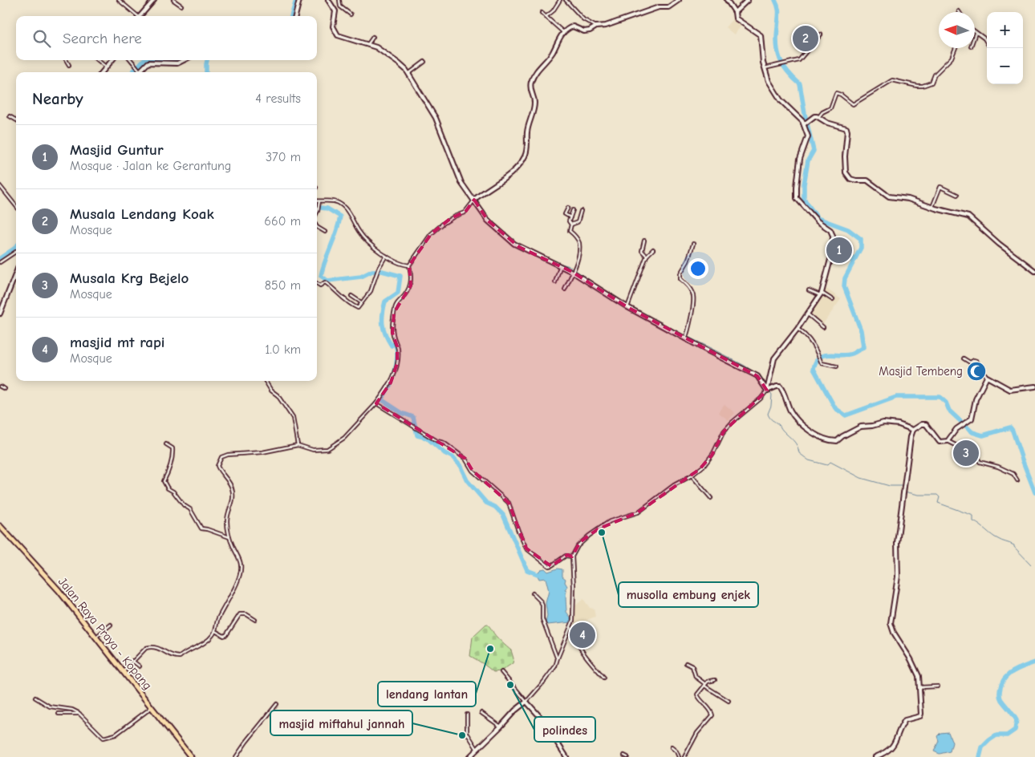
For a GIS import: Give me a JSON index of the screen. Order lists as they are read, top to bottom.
{
  "streets": {
    "highway": ["Jalan Raya Praya - Kopang"]
  },
  "places": {
    "mosque": ["Masjid Tembeng"],
    "other": [
      "musolla embung enjek",
      "lendang lantan",
      "polindes",
      "masjid miftahul jannah"
    ]
  },
  "north": "left",
  "page": {
    "map_buttons": ["+", "−"],
    "search": "Search here",
    "pins": [
      "2",
      "1",
      "3",
      "4"
    ],
    "heading": ["Nearby", "4 results"],
    "list": [
      {
        "mark": "1",
        "name": "Masjid Guntur",
        "note": "Mosque · Jalan ke Gerantung",
        "value": "370 m"
      },
      {
        "mark": "2",
        "name": "Musala Lendang Koak",
        "note": "Mosque",
        "value": "660 m"
      },
      {
        "mark": "3",
        "name": "Musala Krg Bejelo",
        "note": "Mosque",
        "value": "850 m"
      },
      {
        "mark": "4",
        "name": "masjid mt rapi",
        "note": "Mosque",
        "value": "1.0 km"
      }
    ]
  }
}
